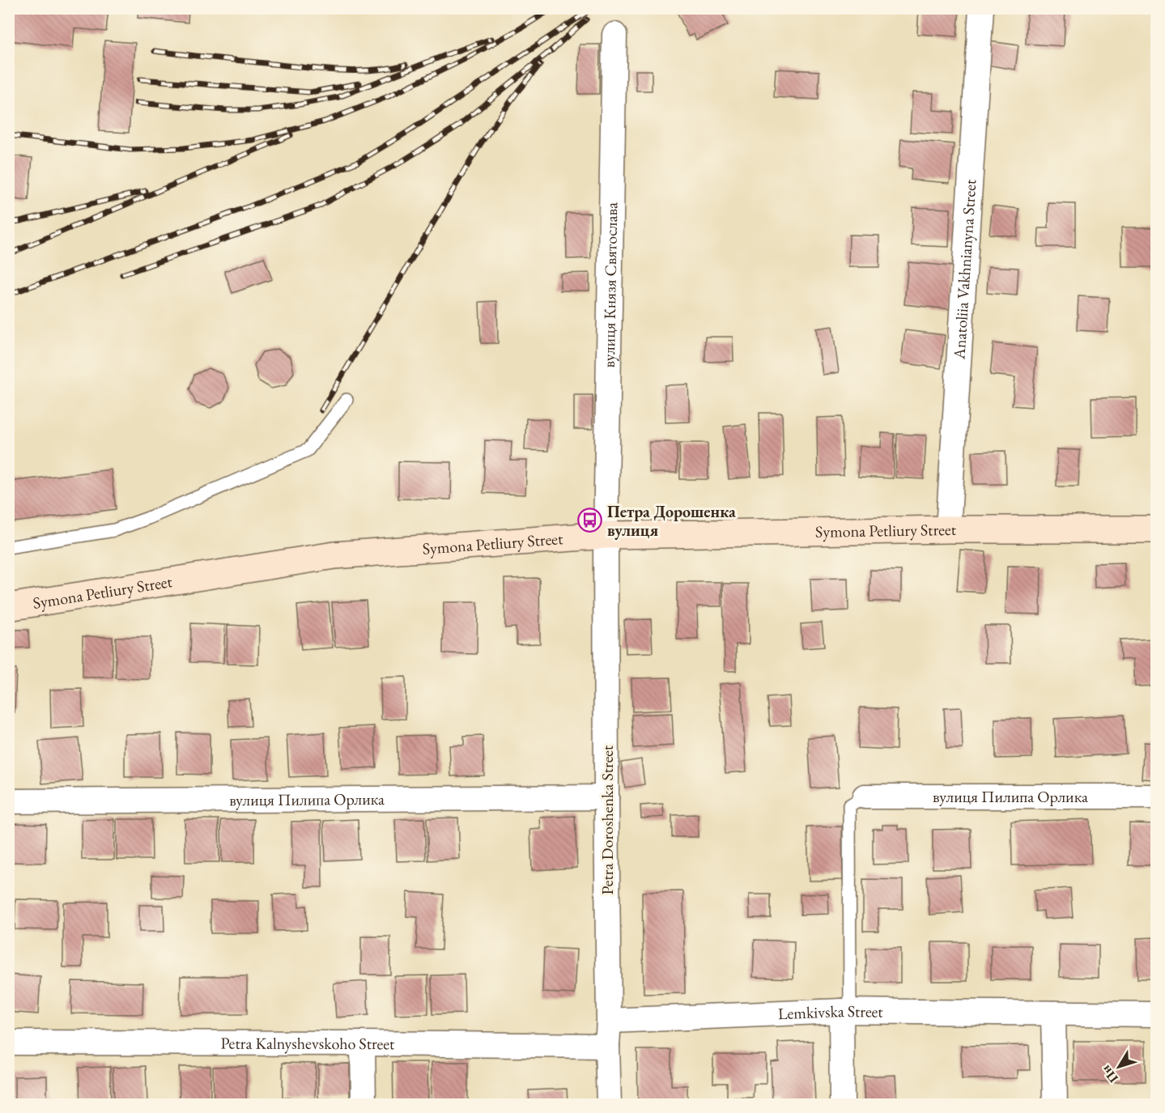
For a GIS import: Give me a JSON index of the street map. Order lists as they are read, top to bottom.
{
  "streets": {
    "main road": ["Symona Petliury Street"],
    "street": [
      "Anatoliia Vakhnianyna Street",
      "вулиця Князя Святослава",
      "вулиця Пилипа Орлика",
      "Petra Doroshenka Street",
      "Lemkivska Street",
      "Petra Kalnyshevskoho Street"
    ]
  },
  "crossings": [
    ["Anatoliia Vakhnianyna Street", "Symona Petliury Street"],
    ["вулиця Князя Святослава", "Symona Petliury Street"],
    ["вулиця Князя Святослава", "Petra Doroshenka Street"],
    ["Symona Petliury Street", "Petra Doroshenka Street"],
    ["вулиця Пилипа Орлика", "Petra Doroshenka Street"],
    ["Petra Doroshenka Street", "Lemkivska Street"],
    ["Petra Doroshenka Street", "Petra Kalnyshevskoho Street"]
  ],
  "places": {
    "bus stop": ["Петра Дорошенка вулиця"]
  },
  "north": "bottom left"
}
